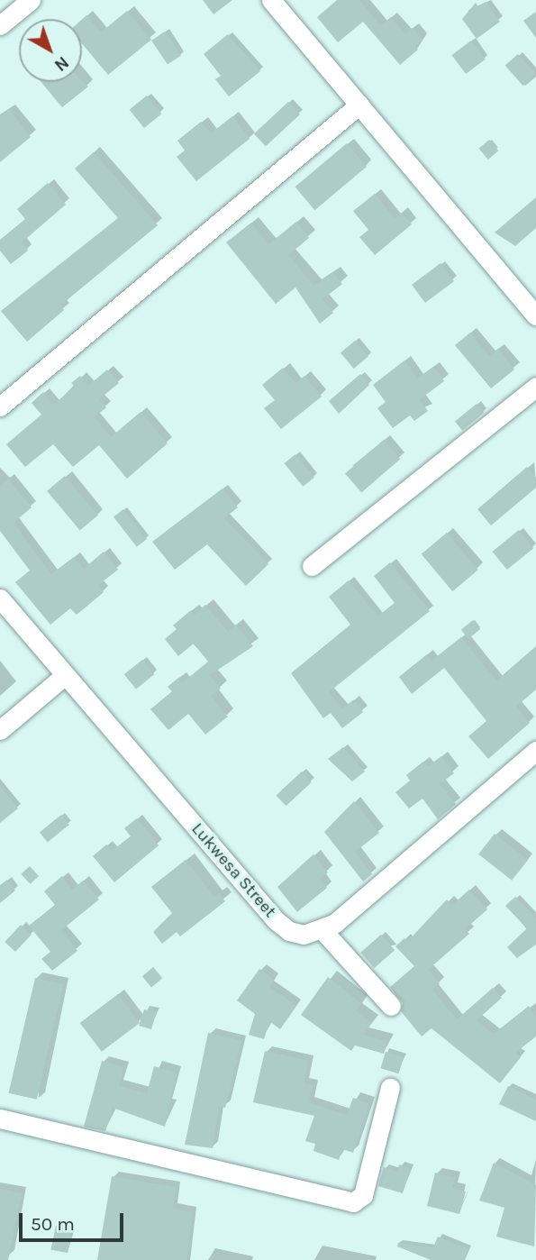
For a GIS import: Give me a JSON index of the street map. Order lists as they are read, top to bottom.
{
  "streets": {
    "street": ["Lukwesa Street"]
  },
  "scale_bar": "50 m",
  "north": "bottom right"
}
